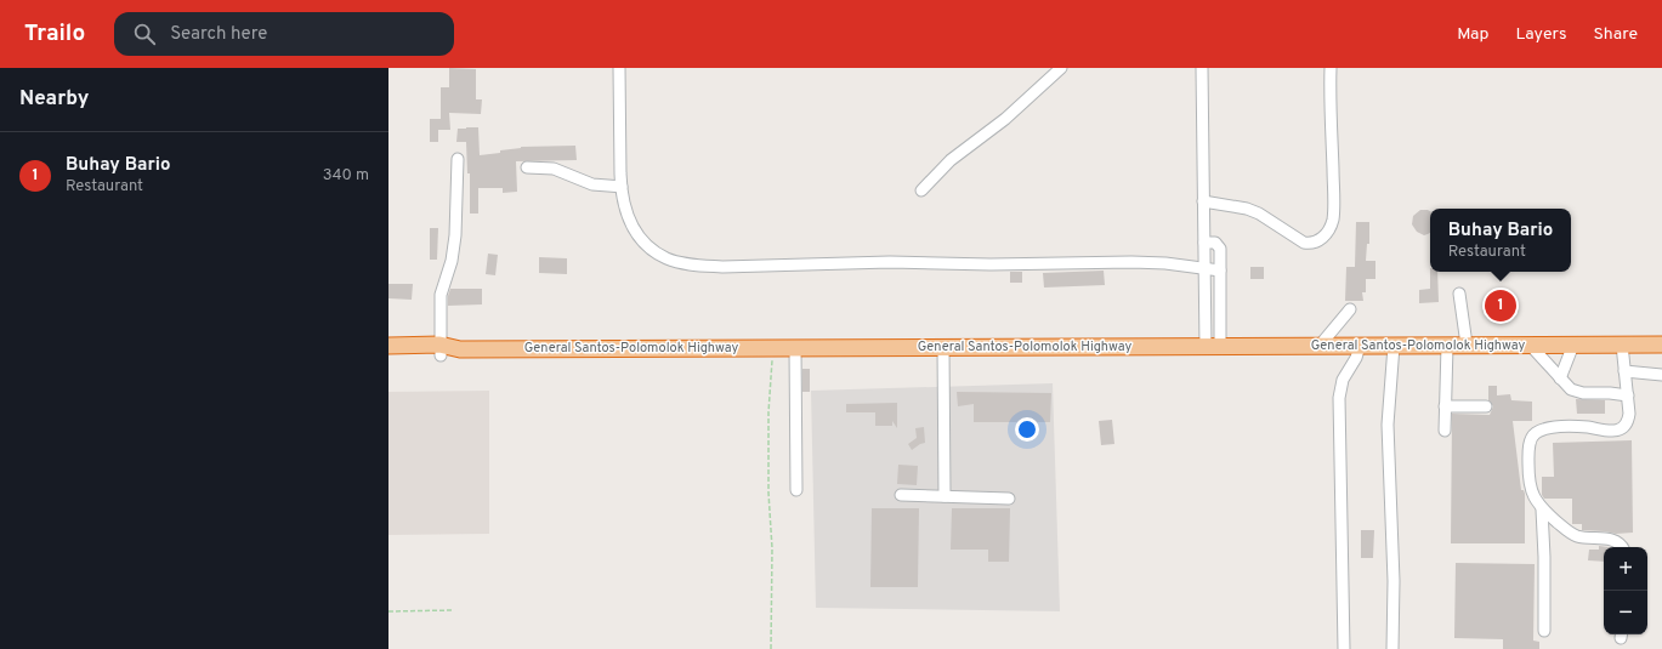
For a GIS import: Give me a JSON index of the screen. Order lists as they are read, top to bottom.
{
  "streets": {
    "highway": ["General Santos-Polomolok Highway"]
  },
  "page": {
    "header": "Trailo",
    "search": "Search here",
    "nav": ["Map", "Layers", "Share"],
    "heading": "Nearby",
    "list": [
      {
        "mark": "1",
        "name": "Buhay Bario",
        "note": "Restaurant",
        "value": "340 m"
      }
    ],
    "popup": ["Buhay Bario", "Restaurant"],
    "pins": "1",
    "map_buttons": ["+", "−"]
  }
}
